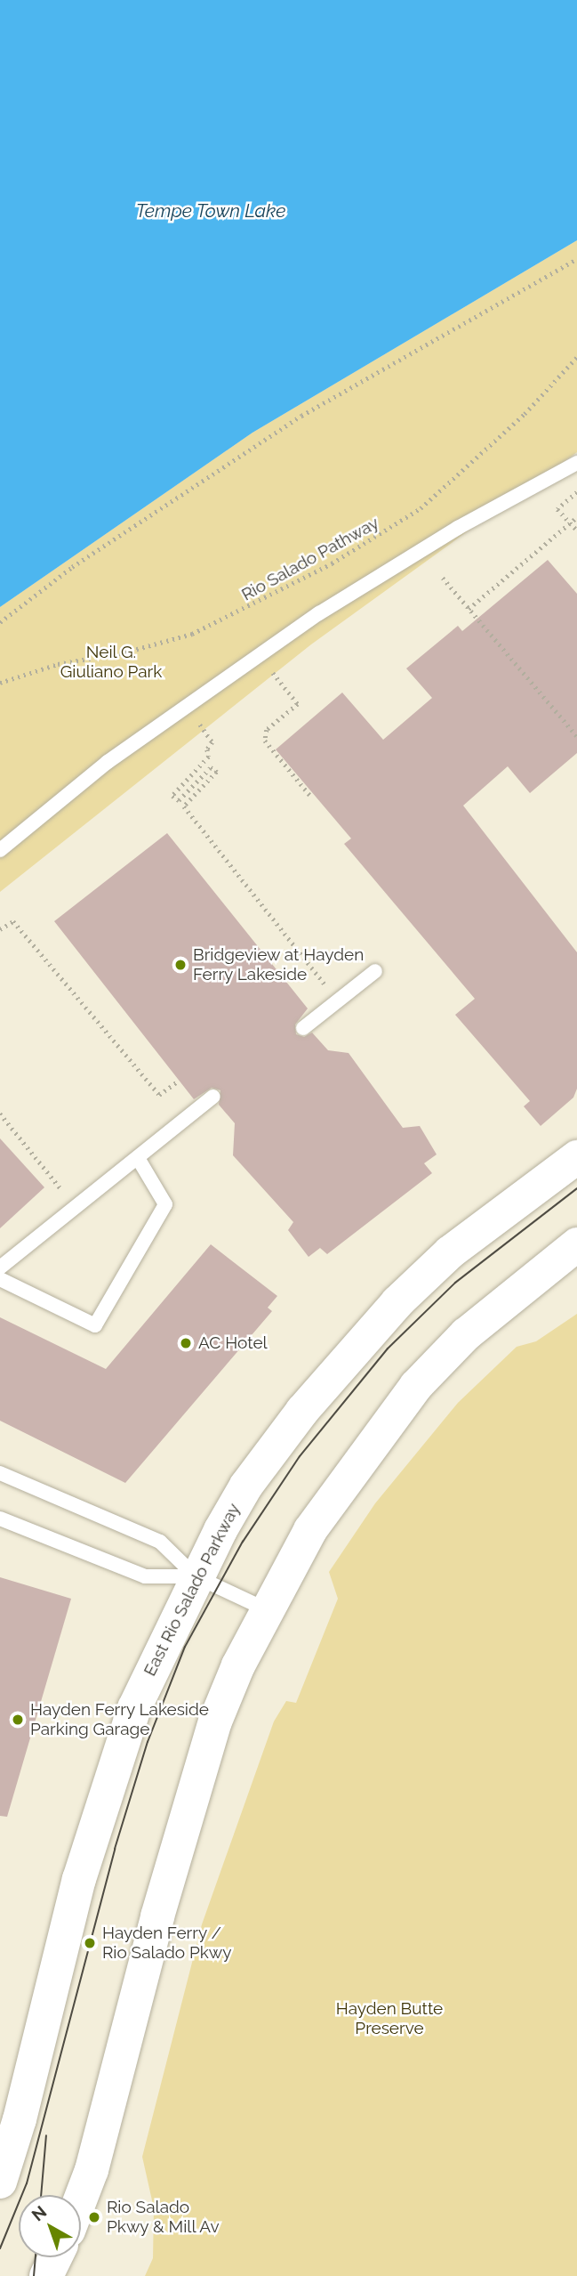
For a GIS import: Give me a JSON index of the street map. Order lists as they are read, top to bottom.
{
  "streets": {
    "main road": ["East Rio Salado Parkway"],
    "path": ["Rio Salado Pathway"]
  },
  "water": ["Tempe Town Lake"],
  "parks": ["Neil G. Giuliano Park", "Hayden Butte Preserve"],
  "places": [
    "Bridgeview at Hayden Ferry Lakeside",
    "AC Hotel",
    "Hayden Ferry Lakeside Parking Garage",
    "Hayden Ferry / Rio Salado Pkwy",
    "Rio Salado Pkwy & Mill Av"
  ],
  "north": "top left"
}
